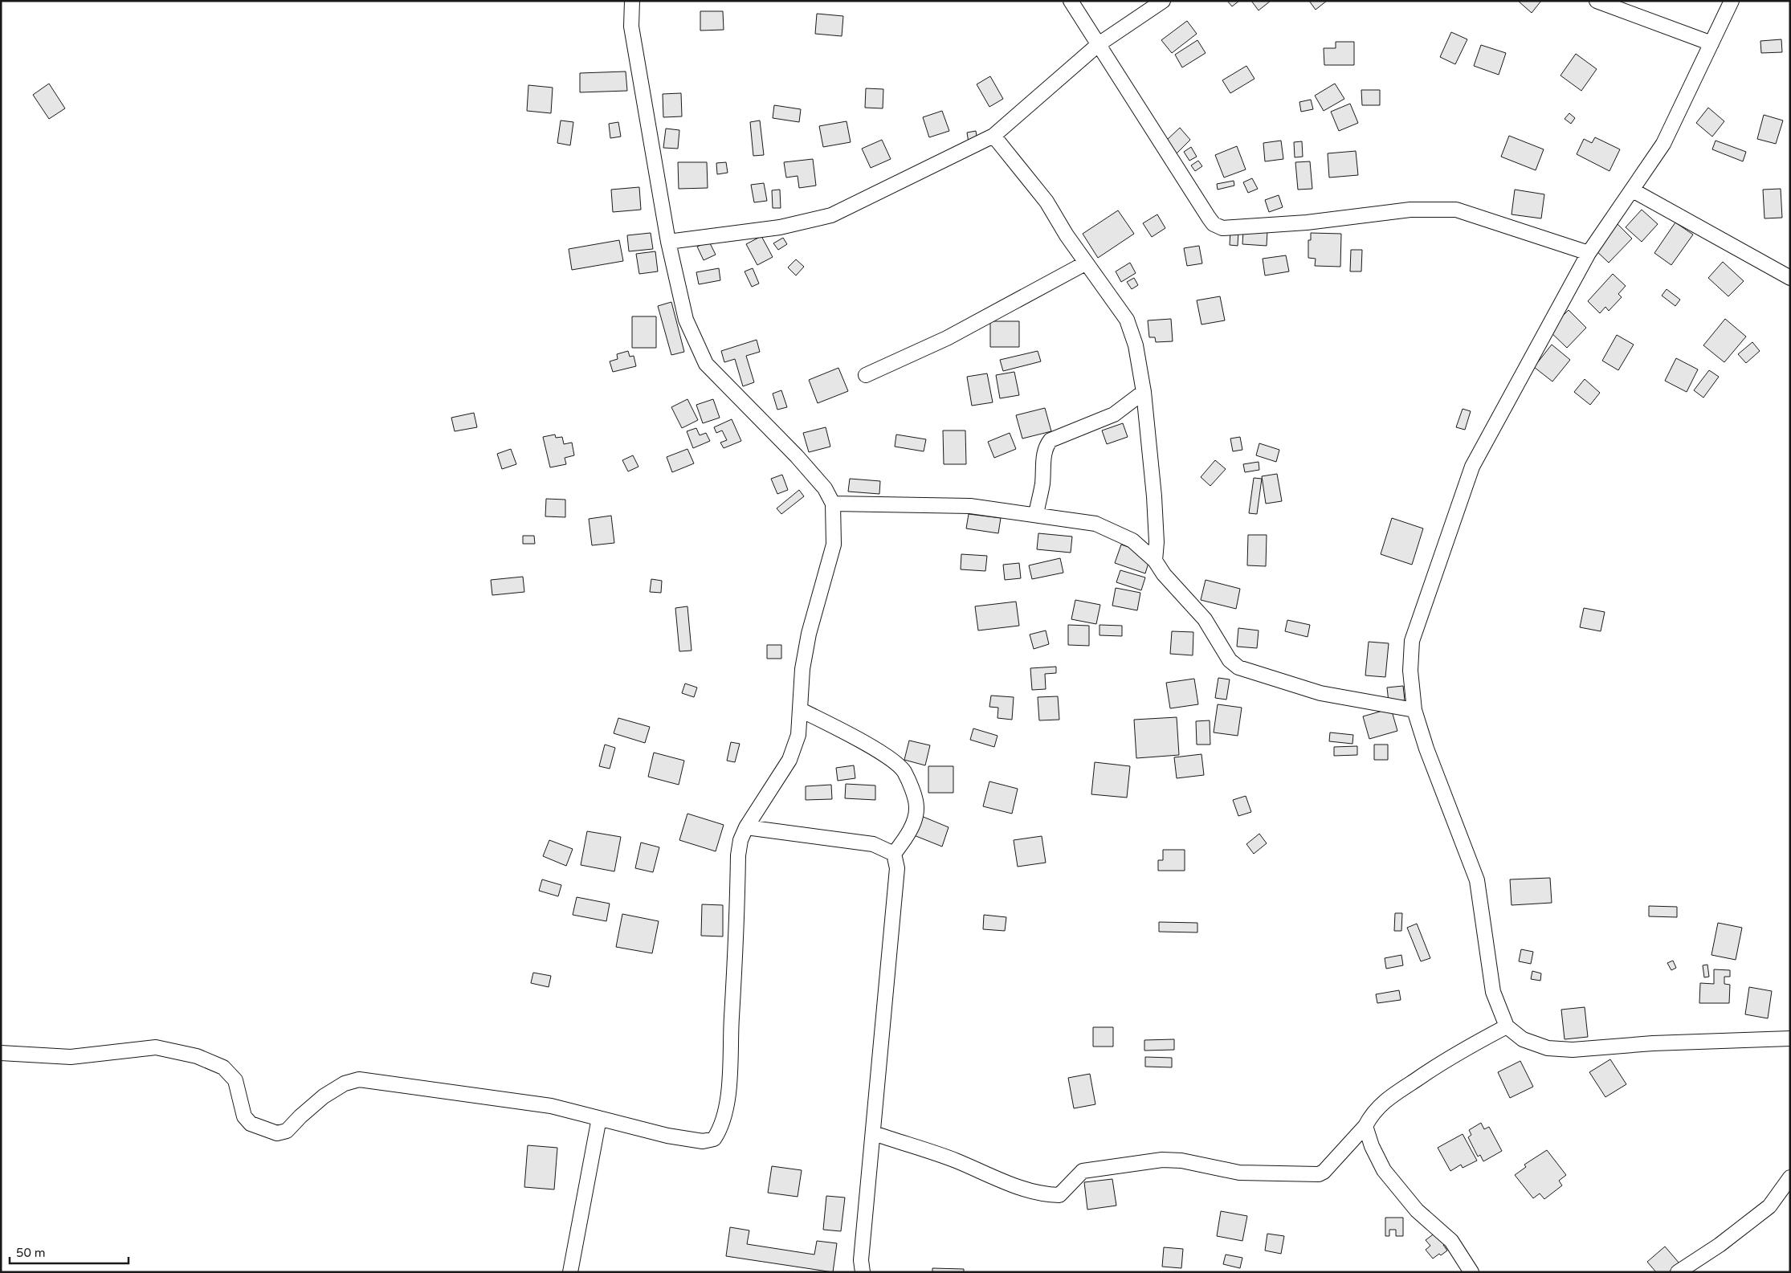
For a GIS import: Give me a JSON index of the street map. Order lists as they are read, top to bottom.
{
  "scale_bar": "50 m"
}
